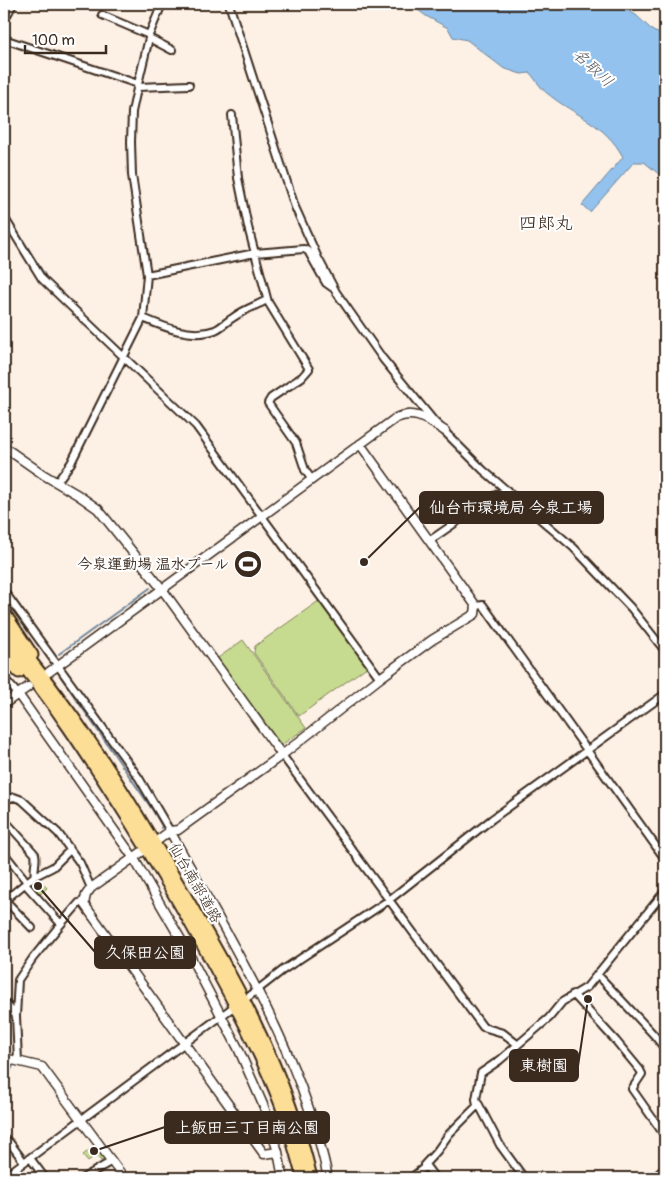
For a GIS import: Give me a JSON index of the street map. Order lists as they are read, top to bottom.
{
  "streets": {
    "highway": ["仙台南部道路"]
  },
  "districts": ["四郎丸"],
  "water": ["名取川"],
  "places": {
    "other": [
      "仙台市環境局 今泉工場",
      "久保田公園",
      "東樹園",
      "上飯田三丁目南公園"
    ],
    "sports": ["今泉運動場 温水プール"]
  },
  "scale_bar": "100 m"
}
